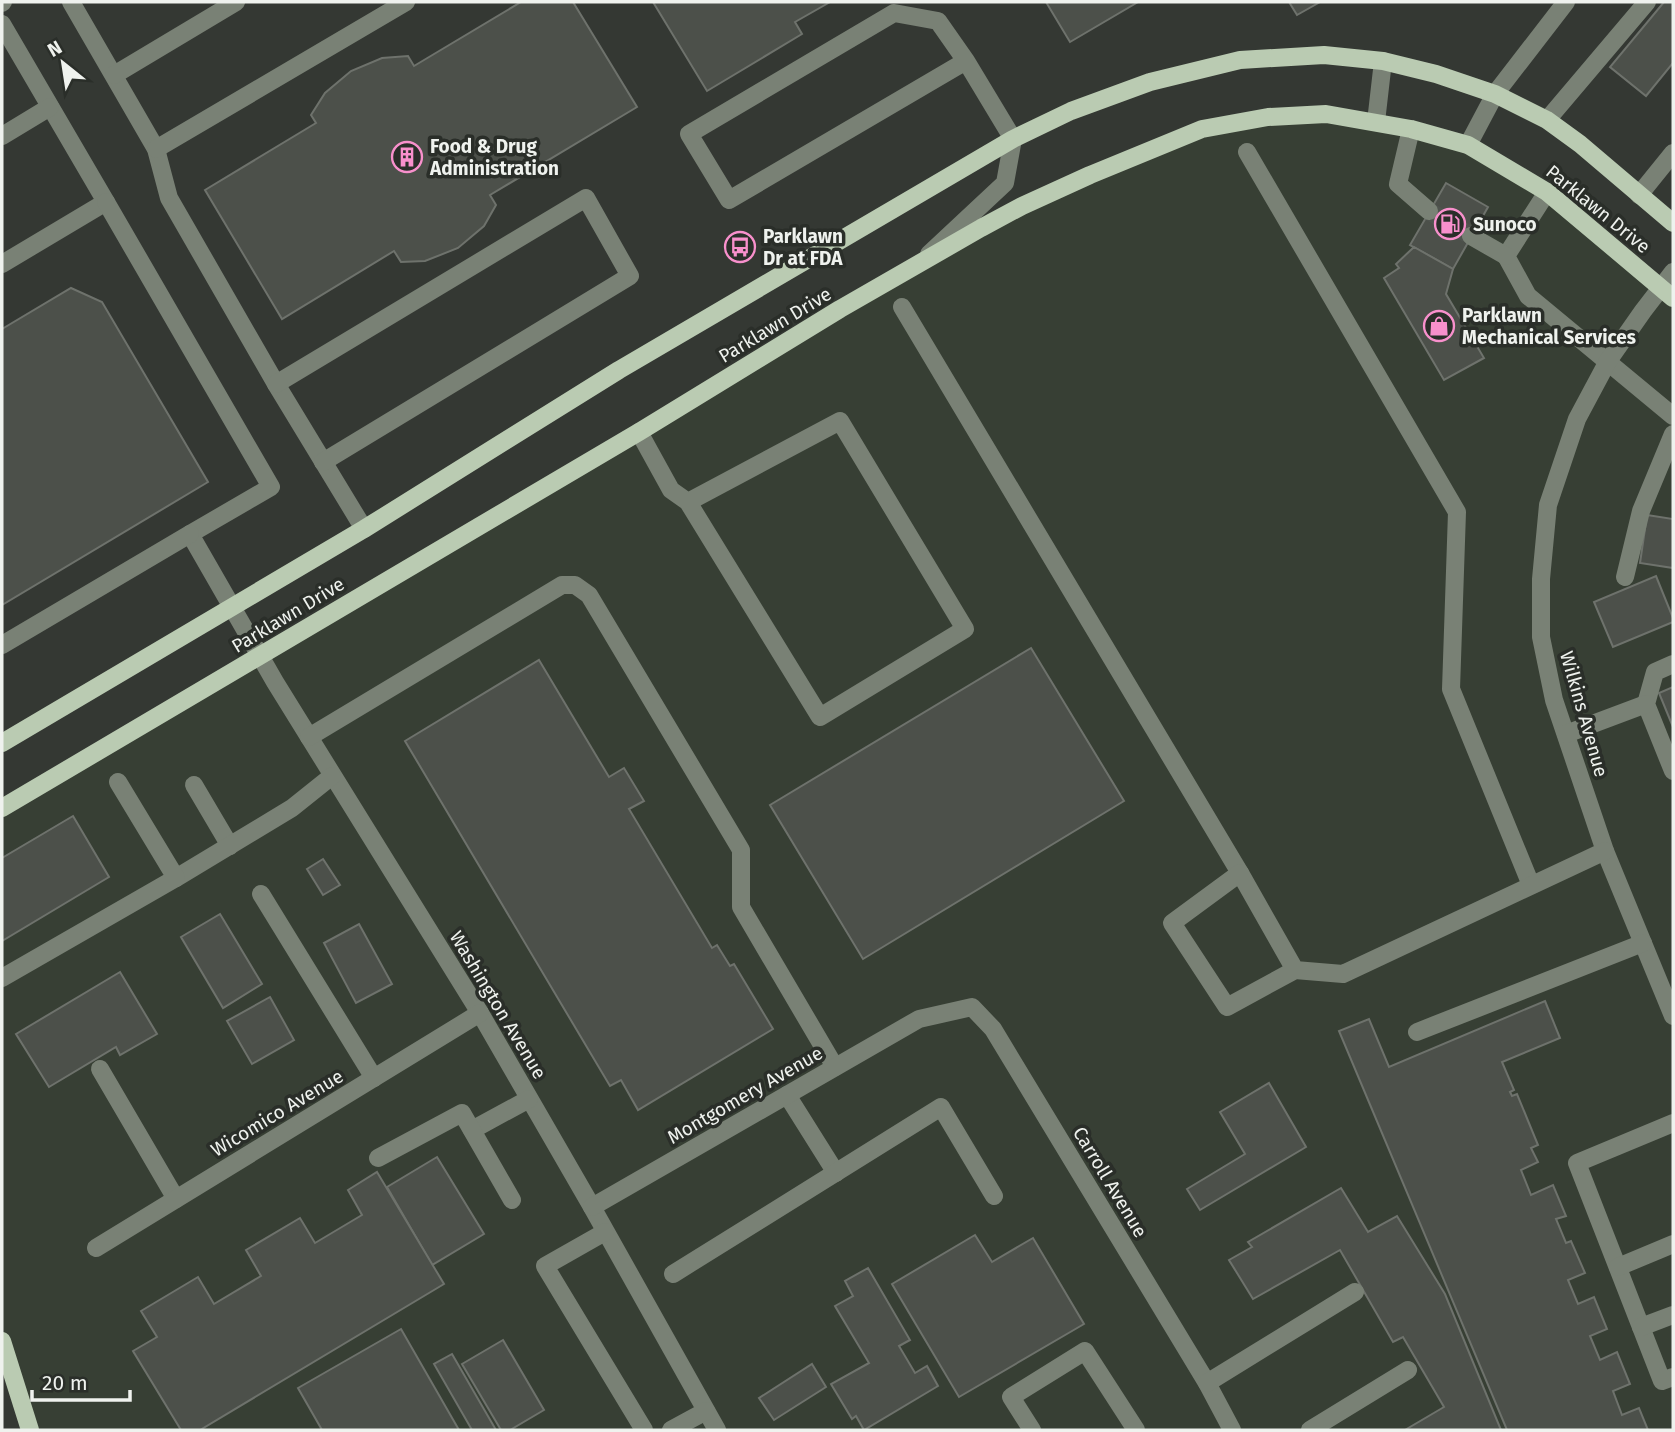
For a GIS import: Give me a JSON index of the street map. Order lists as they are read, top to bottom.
{
  "streets": {
    "main road": ["Parklawn Drive"],
    "street": [
      "Wilkins Avenue",
      "Washington Avenue",
      "Montgomery Avenue",
      "Wicomico Avenue",
      "Carroll Avenue"
    ]
  },
  "crossings": [
    ["Parklawn Drive", "Wilkins Avenue"],
    ["Parklawn Drive", "Washington Avenue"],
    ["Washington Avenue", "Montgomery Avenue"],
    ["Washington Avenue", "Wicomico Avenue"],
    ["Montgomery Avenue", "Carroll Avenue"]
  ],
  "places": {
    "building": ["Food & Drug Administration"],
    "fuel station": ["Sunoco"],
    "bus stop": ["Parklawn Dr at FDA"],
    "shop": ["Parklawn Mechanical Services"]
  },
  "scale_bar": "20 m",
  "north": "top left"
}
